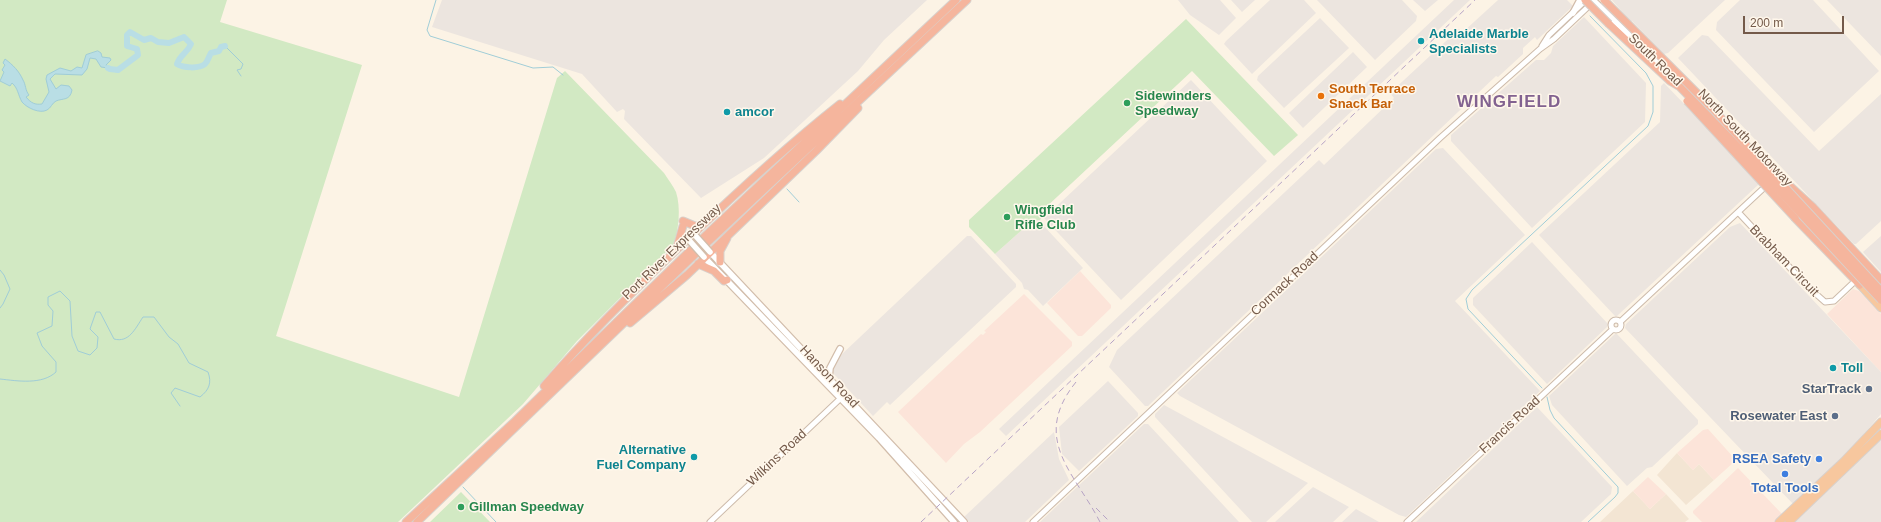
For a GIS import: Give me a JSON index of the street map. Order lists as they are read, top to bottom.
{
  "streets": {
    "highway": ["North South Motorway", "Port River Expressway"],
    "main road": ["South Road", "Hanson Road"],
    "street": [
      "Brabham Circuit",
      "Cormack Road",
      "Francis Road",
      "Wilkins Road"
    ]
  },
  "crossings": [
    ["South Road", "Cormack Road"],
    ["North South Motorway", "Cormack Road"],
    ["Brabham Circuit", "Francis Road"],
    ["Hanson Road", "Wilkins Road"]
  ],
  "districts": ["WINGFIELD"],
  "places": [
    "Adelaide Marble Specialists",
    "South Terrace Snack Bar",
    "Sidewinders Speedway",
    "amcor",
    "Wingfield Rifle Club",
    "Toll",
    "StarTrack",
    "Rosewater East",
    "Alternative Fuel Company",
    "RSEA Safety",
    "Total Tools",
    "Gillman Speedway"
  ],
  "scale_bar": "200 m"
}
